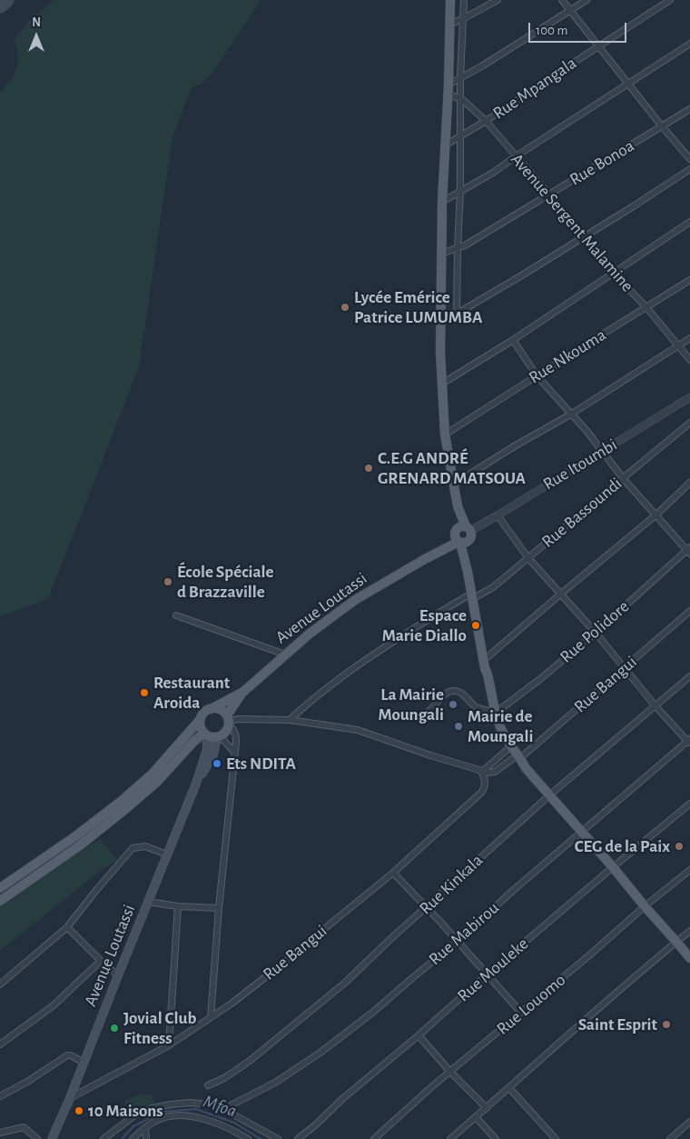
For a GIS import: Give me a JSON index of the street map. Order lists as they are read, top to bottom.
{
  "streets": {
    "main road": ["Avenue Loutassi"],
    "street": [
      "Rue Mpangala",
      "Rue Bonoa",
      "Avenue Sergent Malamine",
      "Rue Nkouma",
      "Rue Itoumbi",
      "Rue Bassoundi",
      "Rue Polidore",
      "Rue Bangui",
      "Rue Kinkala",
      "Rue Mabirou",
      "Rue Mouleke",
      "Rue Louomo"
    ]
  },
  "crossings": [
    ["Rue Mpangala", "Avenue Sergent Malamine"],
    ["Rue Bonoa", "Avenue Sergent Malamine"],
    ["Avenue Sergent Malamine", "Rue Nkouma"],
    ["Rue Itoumbi", "Avenue Loutassi"],
    ["Avenue Loutassi", "Rue Bangui"]
  ],
  "water": ["Mfoa"],
  "places": [
    "Lycée Emérice Patrice LUMUMBA",
    "C.E.G ANDRÉ GRENARD MATSOUA",
    "École Spéciale d Brazzaville",
    "Espace Marie Diallo",
    "Restaurant Aroida",
    "La Mairie Moungali",
    "Mairie de Moungali",
    "Ets NDITA",
    "CEG de la Paix",
    "Saint Esprit",
    "Jovial Club Fitness",
    "10 Maisons"
  ],
  "scale_bar": "100 m",
  "north": "top"
}
